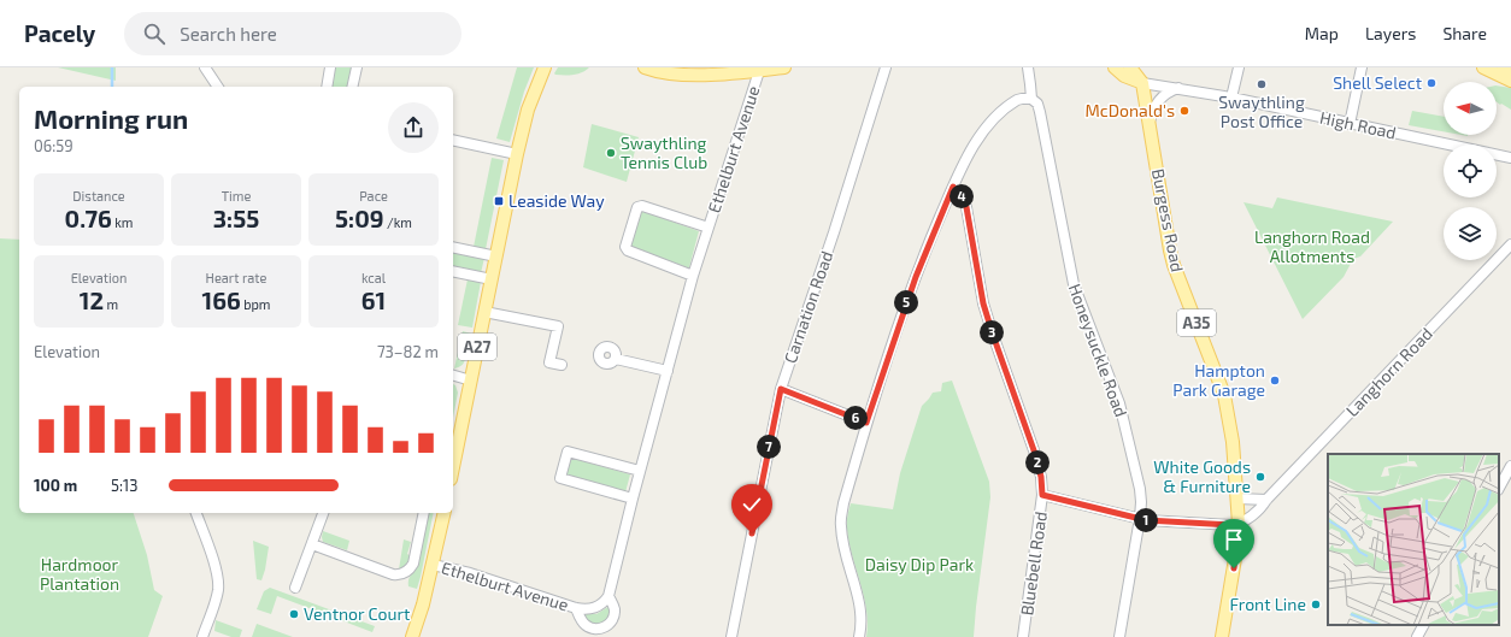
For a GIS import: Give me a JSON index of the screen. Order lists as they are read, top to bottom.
{
  "streets": {
    "main road": [
      "High Road",
      "Burgess Road",
      "A35",
      "A27"
    ],
    "street": [
      "Ethelburt Avenue",
      "Carnation Road",
      "Honeysuckle Road",
      "Langhorn Road",
      "Bluebell Road"
    ]
  },
  "crossings": [
    ["High Road", "Burgess Road"],
    ["High Road", "A35"],
    ["Burgess Road", "A35"],
    ["Burgess Road", "Langhorn Road"]
  ],
  "parks": ["Langhorn Road Allotments", "Hardmoor Plantation", "Daisy Dip Park"],
  "places": {
    "other": [
      "Shell Select",
      "Swaythling Post Office",
      "McDonald's",
      "Swaythling Tennis Club",
      "Hampton Park Garage",
      "White Goods & Furniture",
      "Front Line",
      "Ventnor Court"
    ],
    "transit": ["Leaside Way"]
  },
  "north": "left",
  "page": {
    "header": "Pacely",
    "search": "Search here",
    "nav": ["Map", "Layers", "Share"],
    "heading": ["Morning run", "06:59"],
    "stats": [
      ["Distance", "0.76 km"],
      ["Time", "3:55"],
      ["Pace", "5:09 /km"],
      ["Elevation", "12 m"],
      ["Heart rate", "166 bpm"],
      ["kcal", "61"]
    ],
    "pins": [
      "4",
      "5",
      "3",
      "6",
      "7",
      "2",
      "1"
    ],
    "chart": ["Elevation", "73–82 m"],
    "list": [
      {
        "name": "100 m",
        "note": "5:13"
      }
    ]
  }
}
